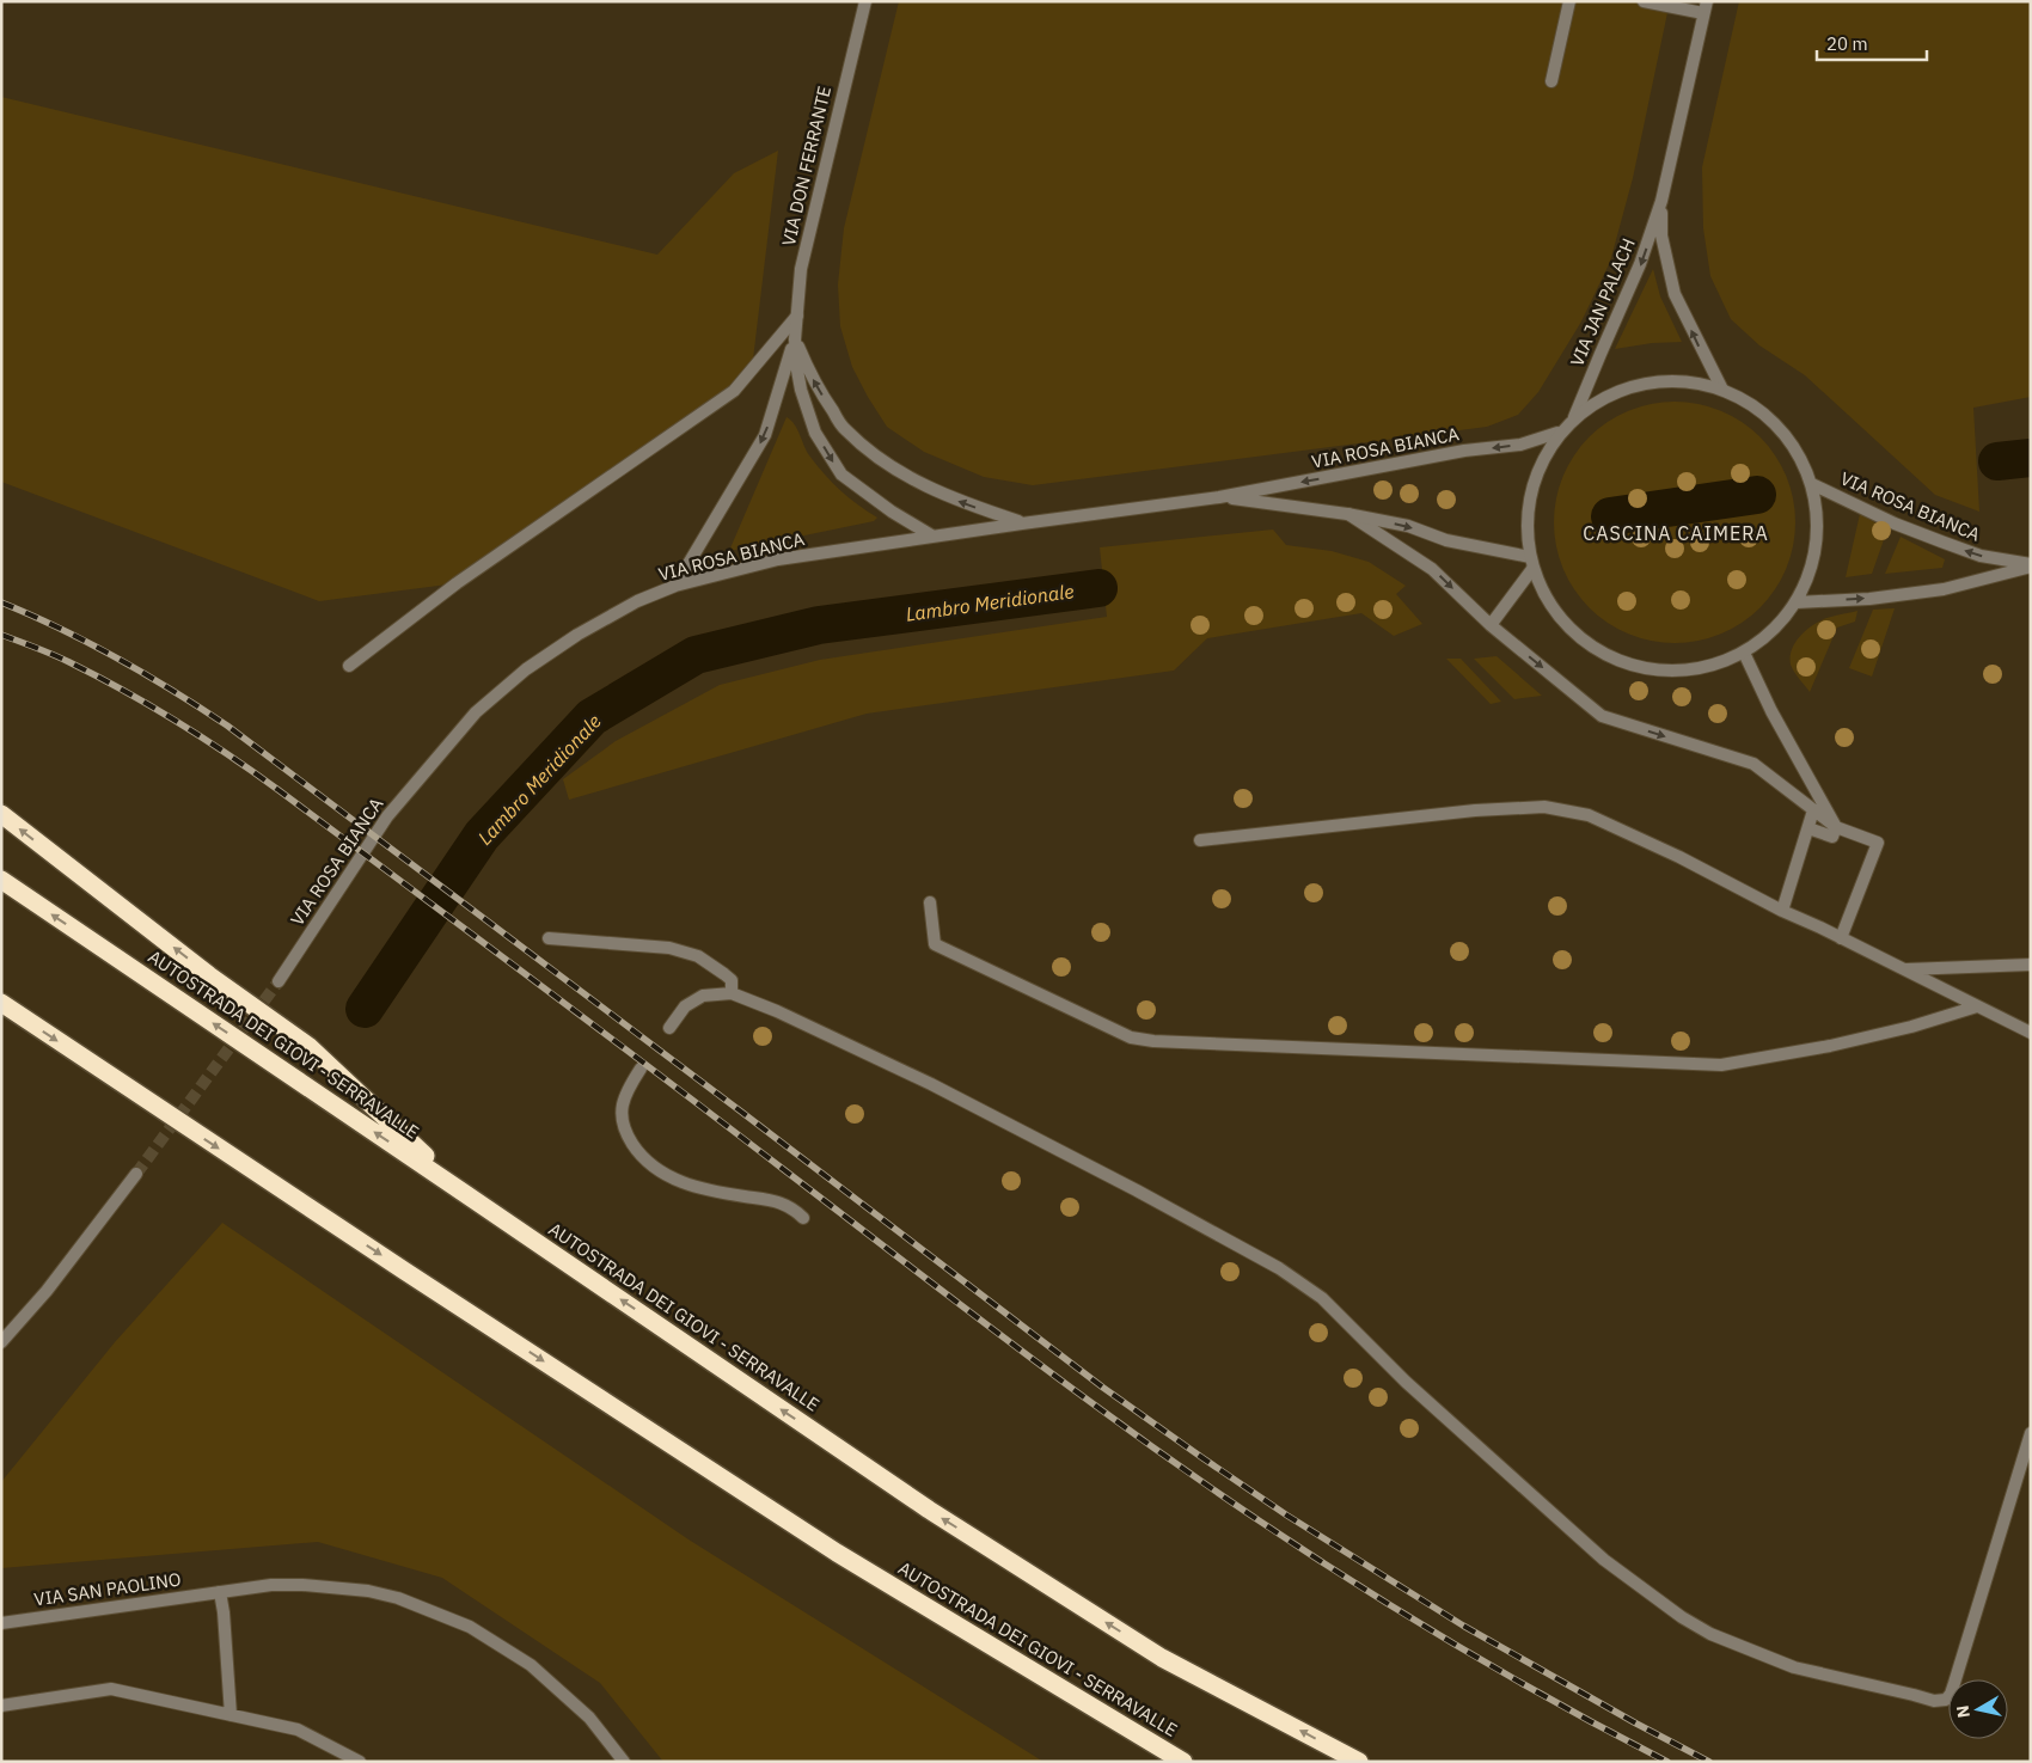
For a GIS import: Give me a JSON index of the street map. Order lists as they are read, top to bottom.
{
  "streets": {
    "highway": ["AUTOSTRADA DEI GIOVI - SERRAVALLE"],
    "street": [
      "VIA DON FERRANTE",
      "VIA JAN PALACH",
      "VIA ROSA BIANCA",
      "VIA SAN PAOLINO"
    ]
  },
  "crossings": [
    ["VIA DON FERRANTE", "VIA ROSA BIANCA"],
    ["VIA JAN PALACH", "VIA ROSA BIANCA"]
  ],
  "districts": ["CASCINA CAIMERA"],
  "water": ["Lambro Meridionale"],
  "scale_bar": "20 m",
  "north": "left"
}
